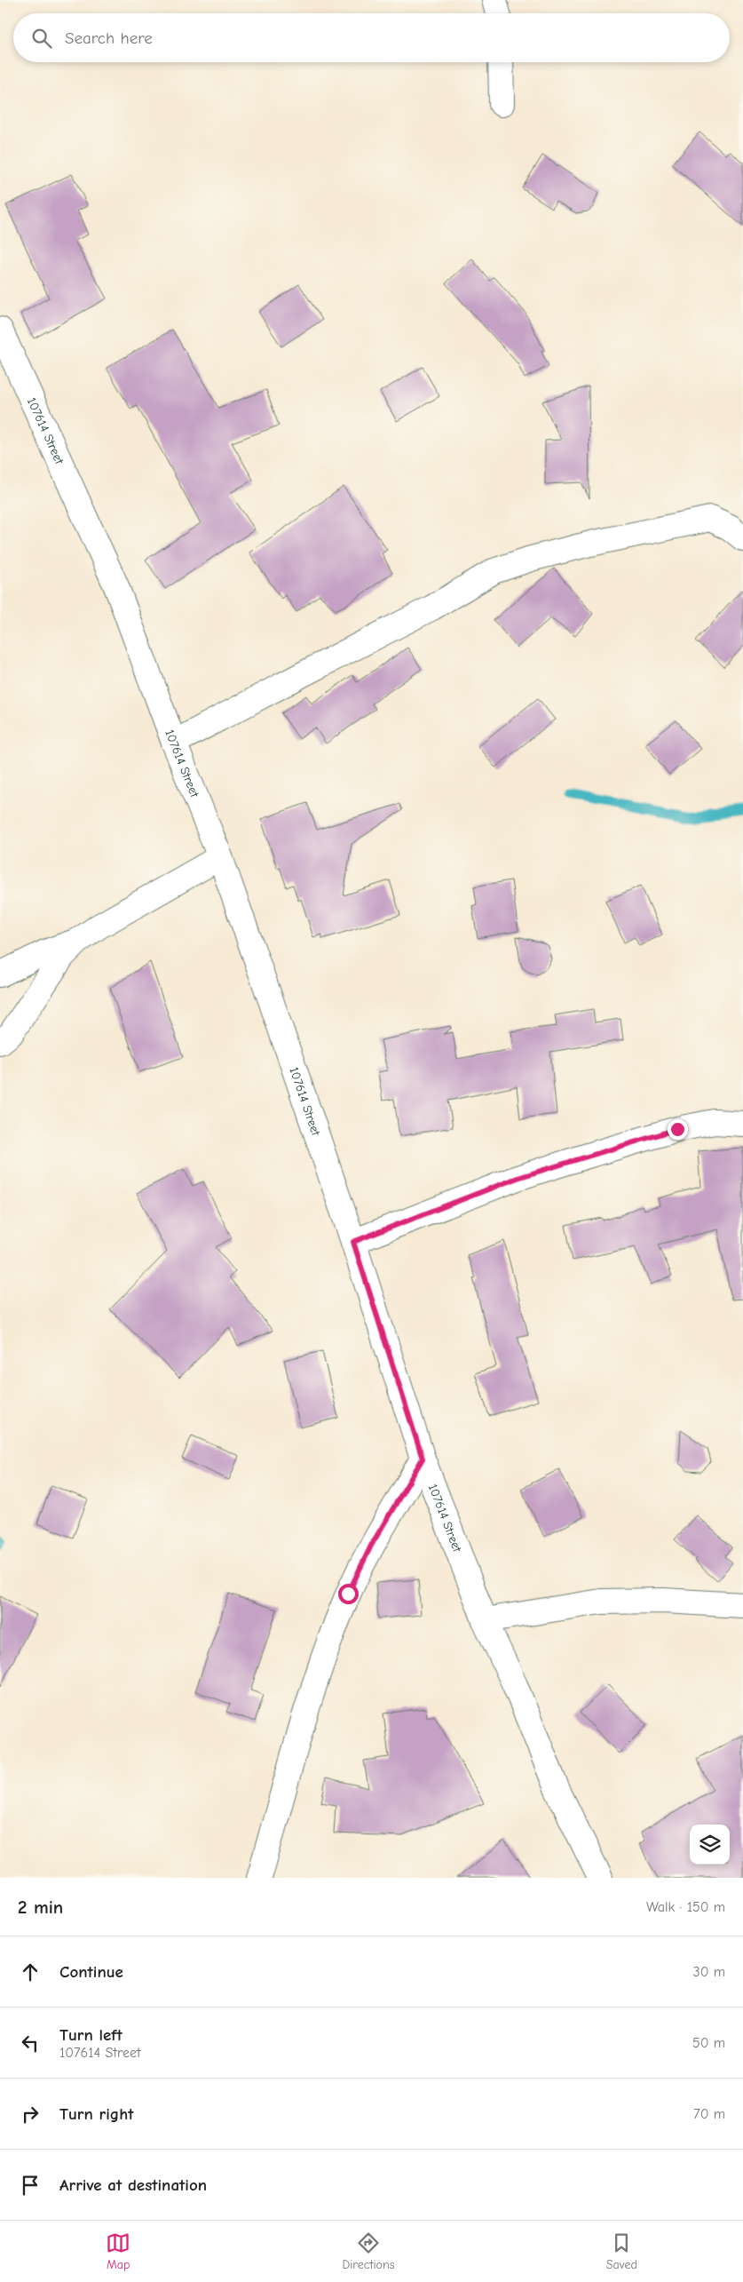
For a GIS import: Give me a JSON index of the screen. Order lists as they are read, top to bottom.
{
  "streets": {
    "street": ["107614 Street"]
  },
  "page": {
    "search": "Search here",
    "heading": ["2 min", "Walk · 150 m"],
    "list": [
      ["Continue", "30 m"],
      ["Turn left", "107614 Street", "50 m"],
      ["Turn right", "70 m"],
      "Arrive at destination"
    ],
    "nav": ["Map", "Directions", "Saved"]
  }
}
